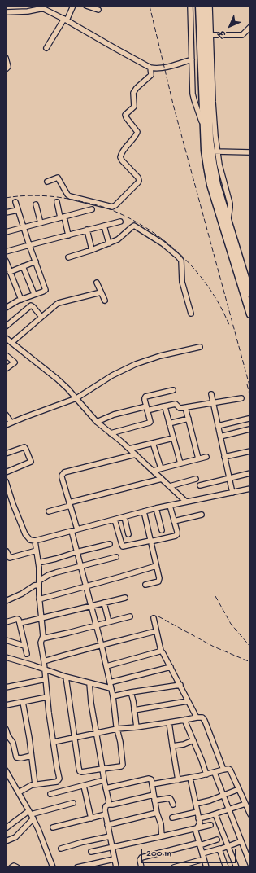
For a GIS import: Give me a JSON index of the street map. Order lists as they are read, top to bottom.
{
  "scale_bar": "200 m",
  "north": "bottom left"
}
